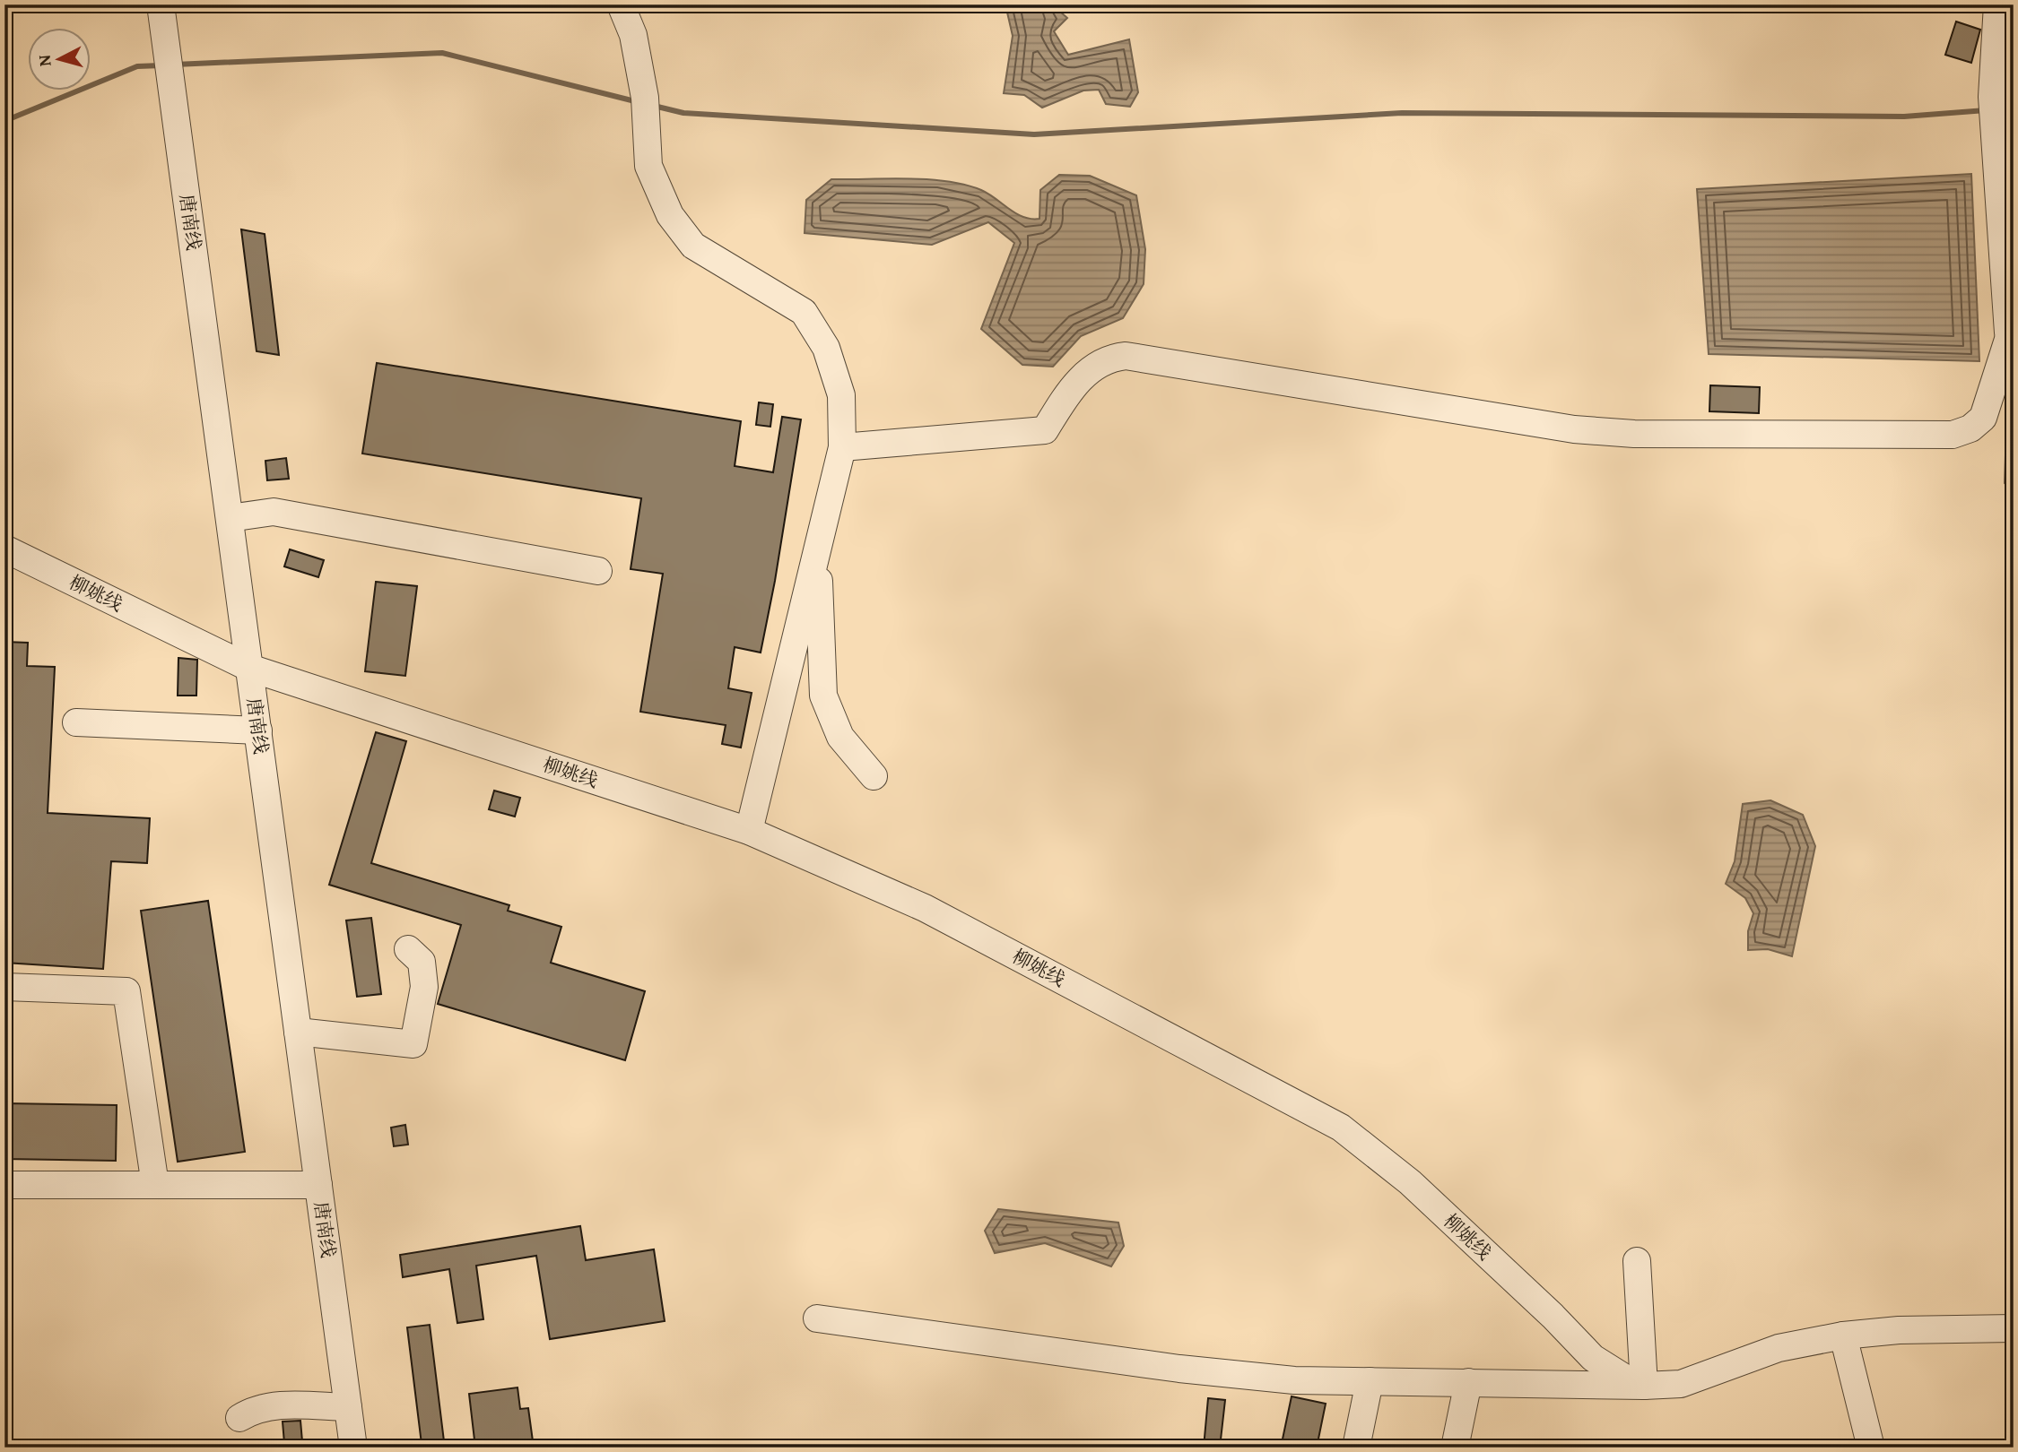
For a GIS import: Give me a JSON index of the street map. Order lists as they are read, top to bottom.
{
  "streets": {
    "street": ["唐南线", "柳姚线"]
  },
  "crossings": [
    ["唐南线", "柳姚线"]
  ],
  "north": "left"
}
